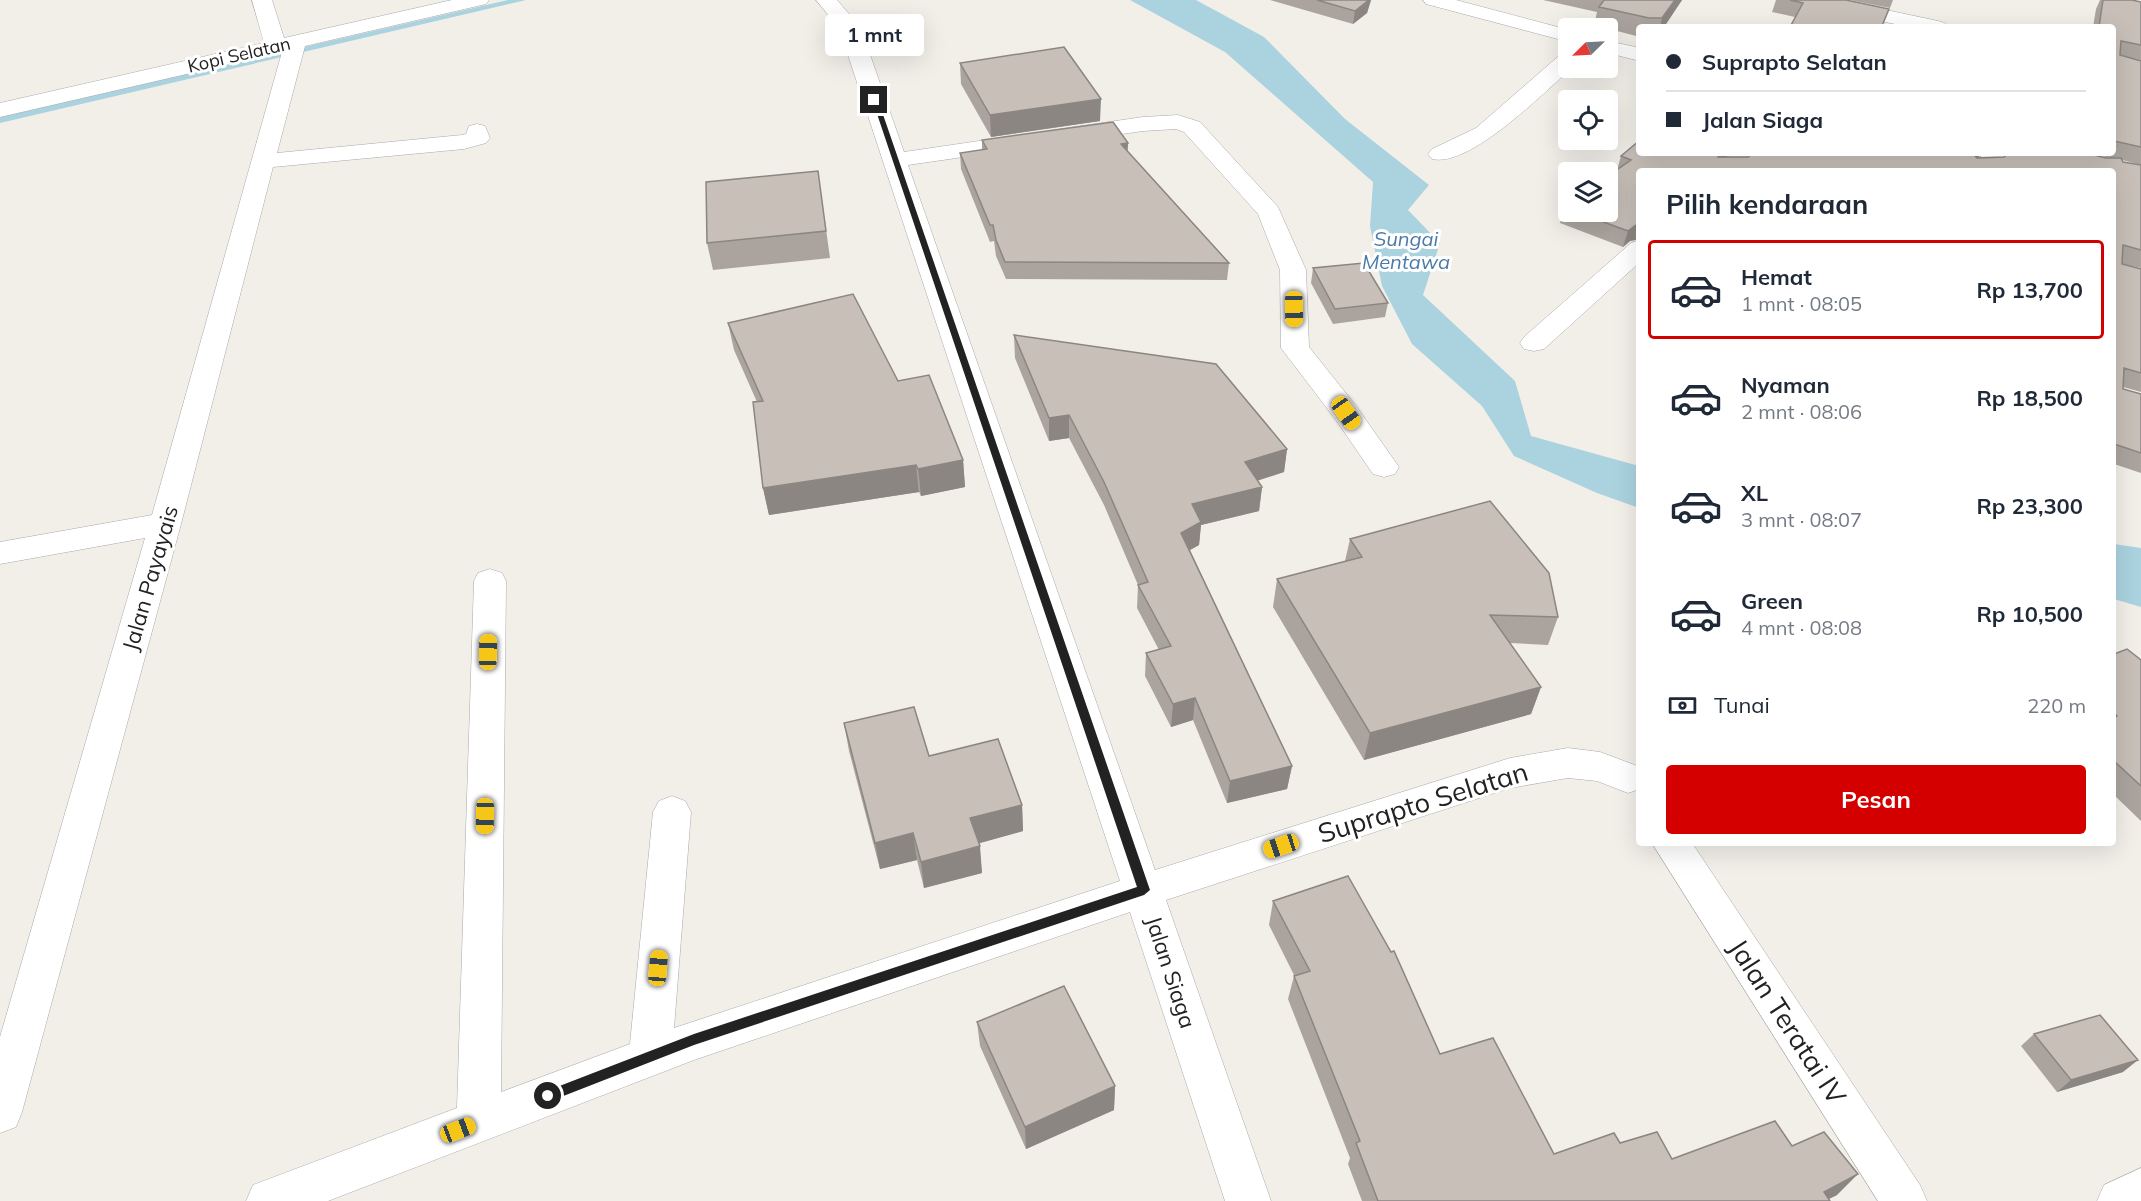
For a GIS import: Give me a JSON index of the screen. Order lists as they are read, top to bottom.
{
  "streets": {
    "street": [
      "Kopi Selatan",
      "Jalan Payayais",
      "Suprapto Selatan",
      "Jalan Siaga",
      "Jalan Teratai IV"
    ]
  },
  "crossings": [
    ["Kopi Selatan", "Jalan Payayais"],
    ["Suprapto Selatan", "Jalan Siaga"]
  ],
  "water": ["Sungai Mentawa"],
  "north": "bottom left",
  "page": {
    "bubble": "1 mnt",
    "banner": ["Suprapto Selatan", "Jalan Siaga"],
    "heading": "Pilih kendaraan",
    "list": [
      {
        "name": "Hemat",
        "note": "1 mnt · 08:05",
        "value": "Rp 13,700"
      },
      {
        "name": "Nyaman",
        "note": "2 mnt · 08:06",
        "value": "Rp 18,500"
      },
      {
        "name": "XL",
        "note": "3 mnt · 08:07",
        "value": "Rp 23,300"
      },
      {
        "name": "Green",
        "note": "4 mnt · 08:08",
        "value": "Rp 10,500"
      }
    ],
    "pay": ["Tunai", "220 m"],
    "buttons": "Pesan"
  }
}
